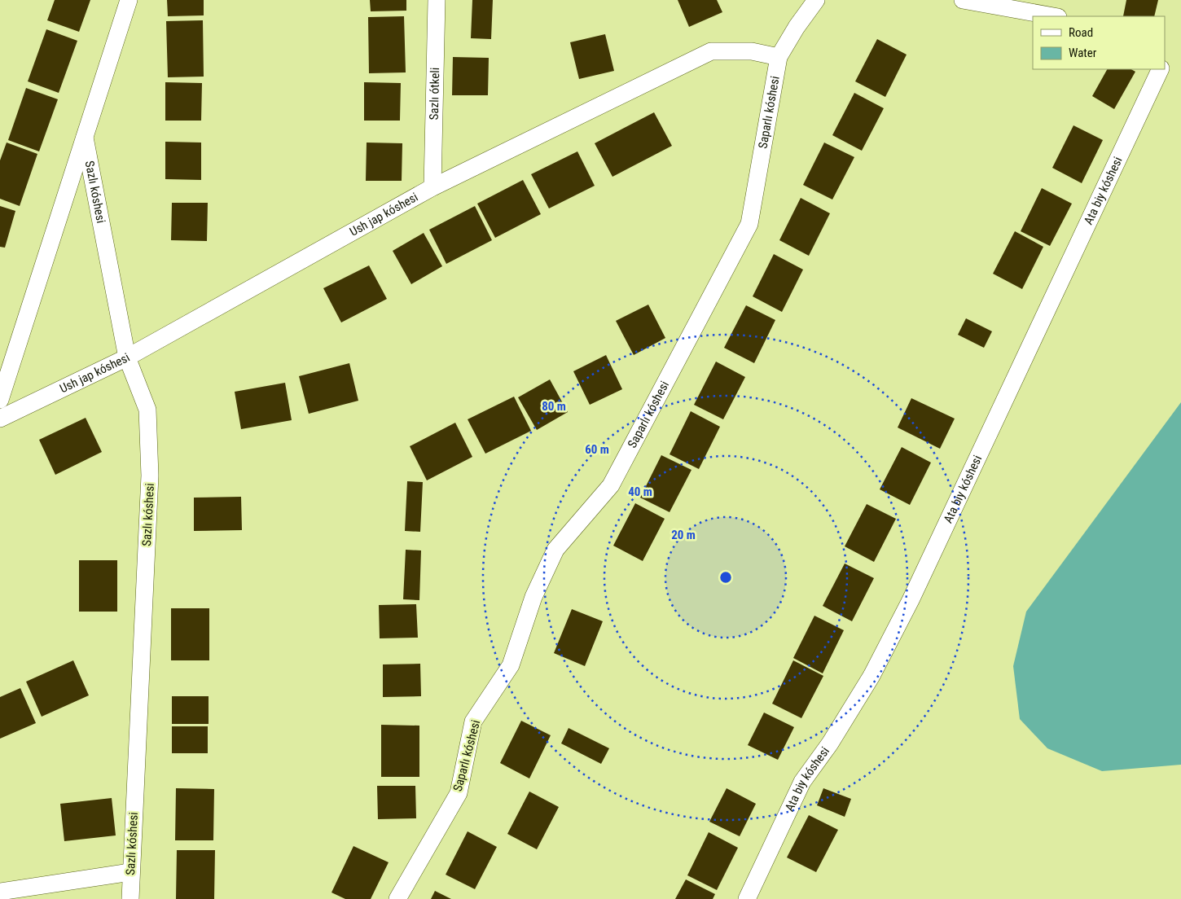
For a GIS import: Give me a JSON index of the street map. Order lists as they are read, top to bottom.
{
  "streets": {
    "street": [
      "Sazlı ótkeli",
      "Saparlı kóshesi",
      "Ata biy kóshesi",
      "Sazlı kóshesi",
      "Ush jap kóshesi"
    ]
  },
  "crossings": [
    ["Sazlı ótkeli", "Ush jap kóshesi"],
    ["Saparlı kóshesi", "Ush jap kóshesi"],
    ["Sazlı kóshesi", "Ush jap kóshesi"]
  ],
  "legend": ["Road", "Water"],
  "rings": [
    "80 m",
    "60 m",
    "40 m",
    "20 m"
  ]
}
